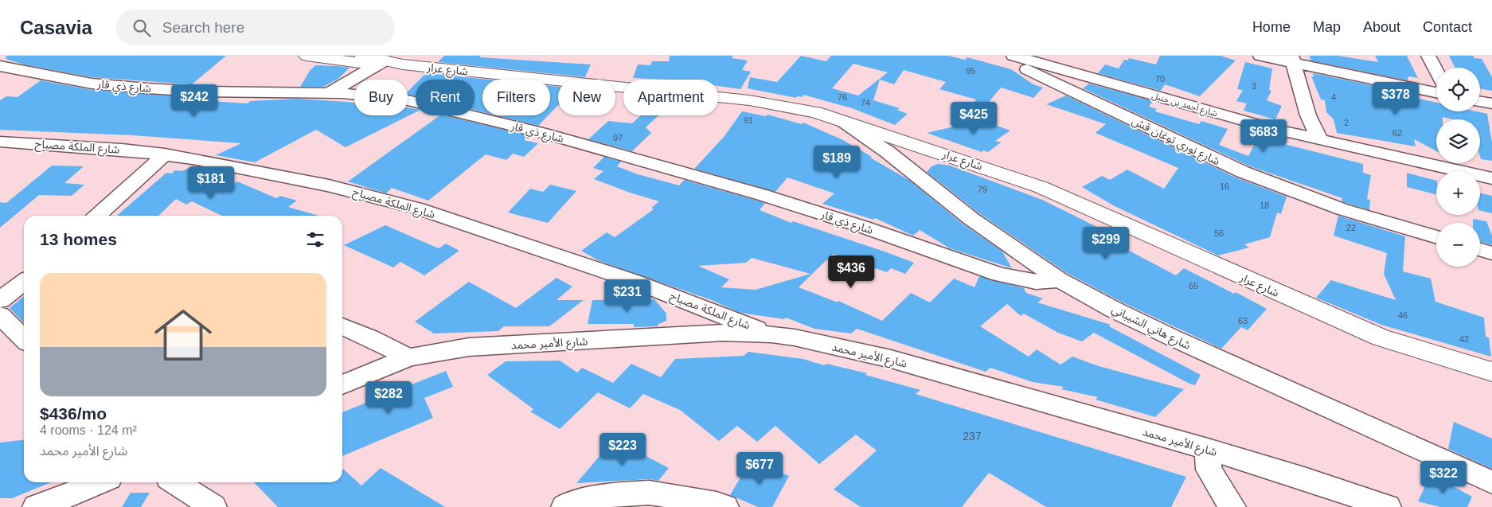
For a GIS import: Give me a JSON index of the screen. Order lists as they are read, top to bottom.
{
  "streets": {
    "main road": ["شارع عرار"],
    "street": [
      "شارع ذي قار",
      "شارع أحمد بن حنبل",
      "شارع نوري توغان قش",
      "شارع الملكة مصباح",
      "شارع هاني الشيباني",
      "شارع الأمير محمد"
    ]
  },
  "crossings": [
    ["شارع عرار", "شارع هاني الشيباني"],
    ["شارع ذي قار", "شارع هاني الشيباني"],
    ["شارع أحمد بن حنبل", "شارع نوري توغان قش"],
    ["شارع الملكة مصباح", "شارع الأمير محمد"]
  ],
  "house_numbers": [
    "95",
    "70",
    "3",
    "76",
    "4",
    "74",
    "91",
    "2",
    "62",
    "97",
    "16",
    "79",
    "18",
    "22",
    "56",
    "65",
    "46",
    "63",
    "42",
    "237"
  ],
  "page": {
    "header": "Casavia",
    "search": "Search here",
    "nav": [
      "Home",
      "Map",
      "About",
      "Contact"
    ],
    "map_buttons": ["+", "−"],
    "chip": [
      "Buy",
      "Rent",
      "Filters",
      "New",
      "Apartment"
    ],
    "price": [
      "$378",
      "$242",
      "$425",
      "$683",
      "$189",
      "$181",
      "$299",
      "$436",
      "$231",
      "$282",
      "$223",
      "$677",
      "$322"
    ],
    "heading": "13 homes",
    "list": [
      {
        "name": "$436/mo",
        "note": "4 rooms · 124 m² · شارع الأمير محمد"
      }
    ]
  }
}
